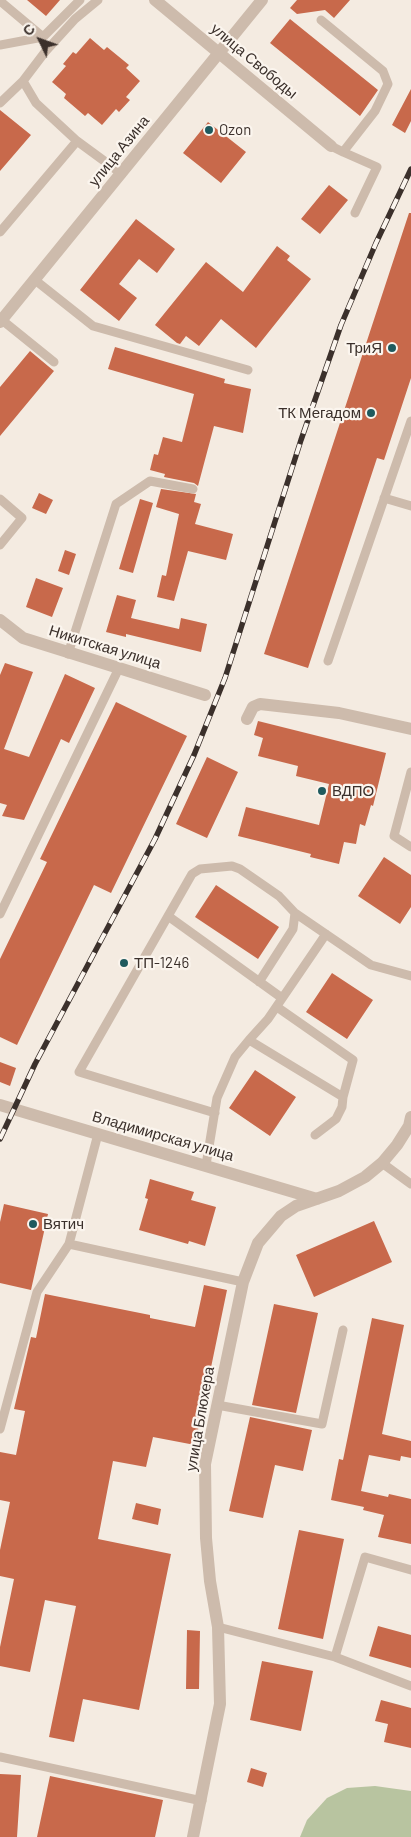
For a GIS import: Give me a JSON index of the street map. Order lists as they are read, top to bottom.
{
  "streets": {
    "street": [
      "улица Свободы",
      "улица Азина",
      "Никитская улица",
      "Владимирская улица",
      "улица Блюхера"
    ]
  },
  "crossings": [
    ["улица Свободы", "улица Азина"],
    ["Владимирская улица", "улица Блюхера"]
  ],
  "places": [
    "Ozon",
    "ТриЯ",
    "ТК Мегадом",
    "ВДПО",
    "ТП-1246",
    "Вятич"
  ],
  "north": "top left"
}
